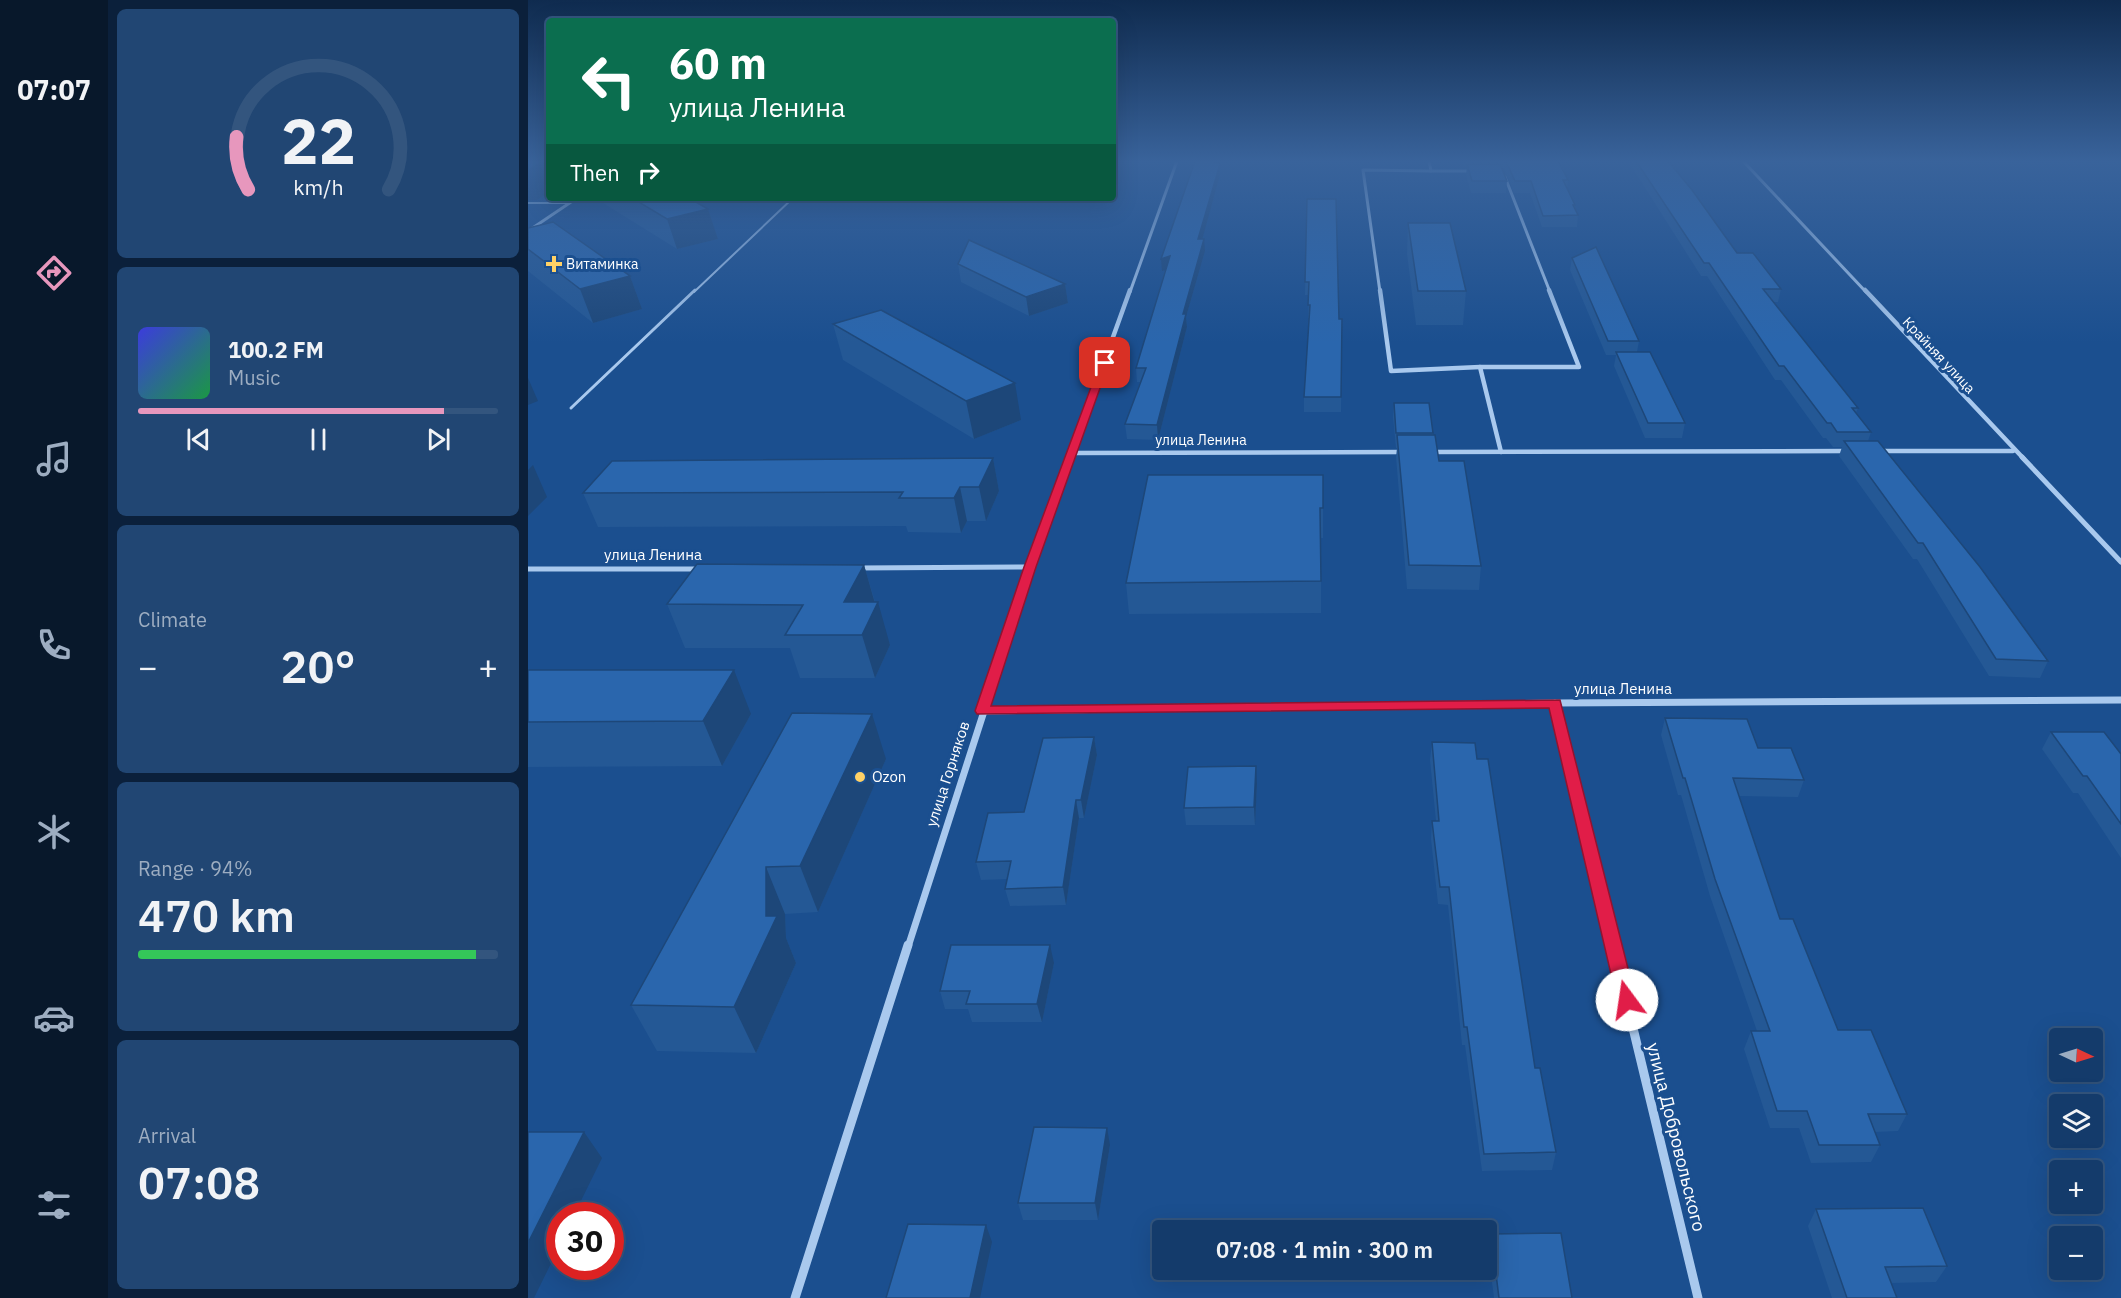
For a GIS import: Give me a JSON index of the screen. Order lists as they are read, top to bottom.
{
  "streets": {
    "street": [
      "Крайняя улица",
      "улица Ленина",
      "улица Горняков",
      "улица Добровольского"
    ]
  },
  "crossings": [
    ["улица Ленина", "улица Горняков"],
    ["улица Ленина", "улица Добровольского"]
  ],
  "places": {
    "health": ["Витаминка"],
    "other": ["Ozon"]
  },
  "north": "right",
  "page": {
    "tabs": "07:07",
    "turn": ["60 m", "улица Ленина"],
    "then": "Then",
    "song": ["100.2 FM", "Music"],
    "tile": [
      "Climate",
      ["Range · 94%", "470 km"],
      ["Arrival", "07:08"]
    ],
    "heat": ["−", "20°", "+"],
    "map_buttons": ["+", "−"],
    "limit": "30",
    "trip": "07:08 · 1 min · 300 m",
    "gauge": ["22", "km/h"]
  }
}
